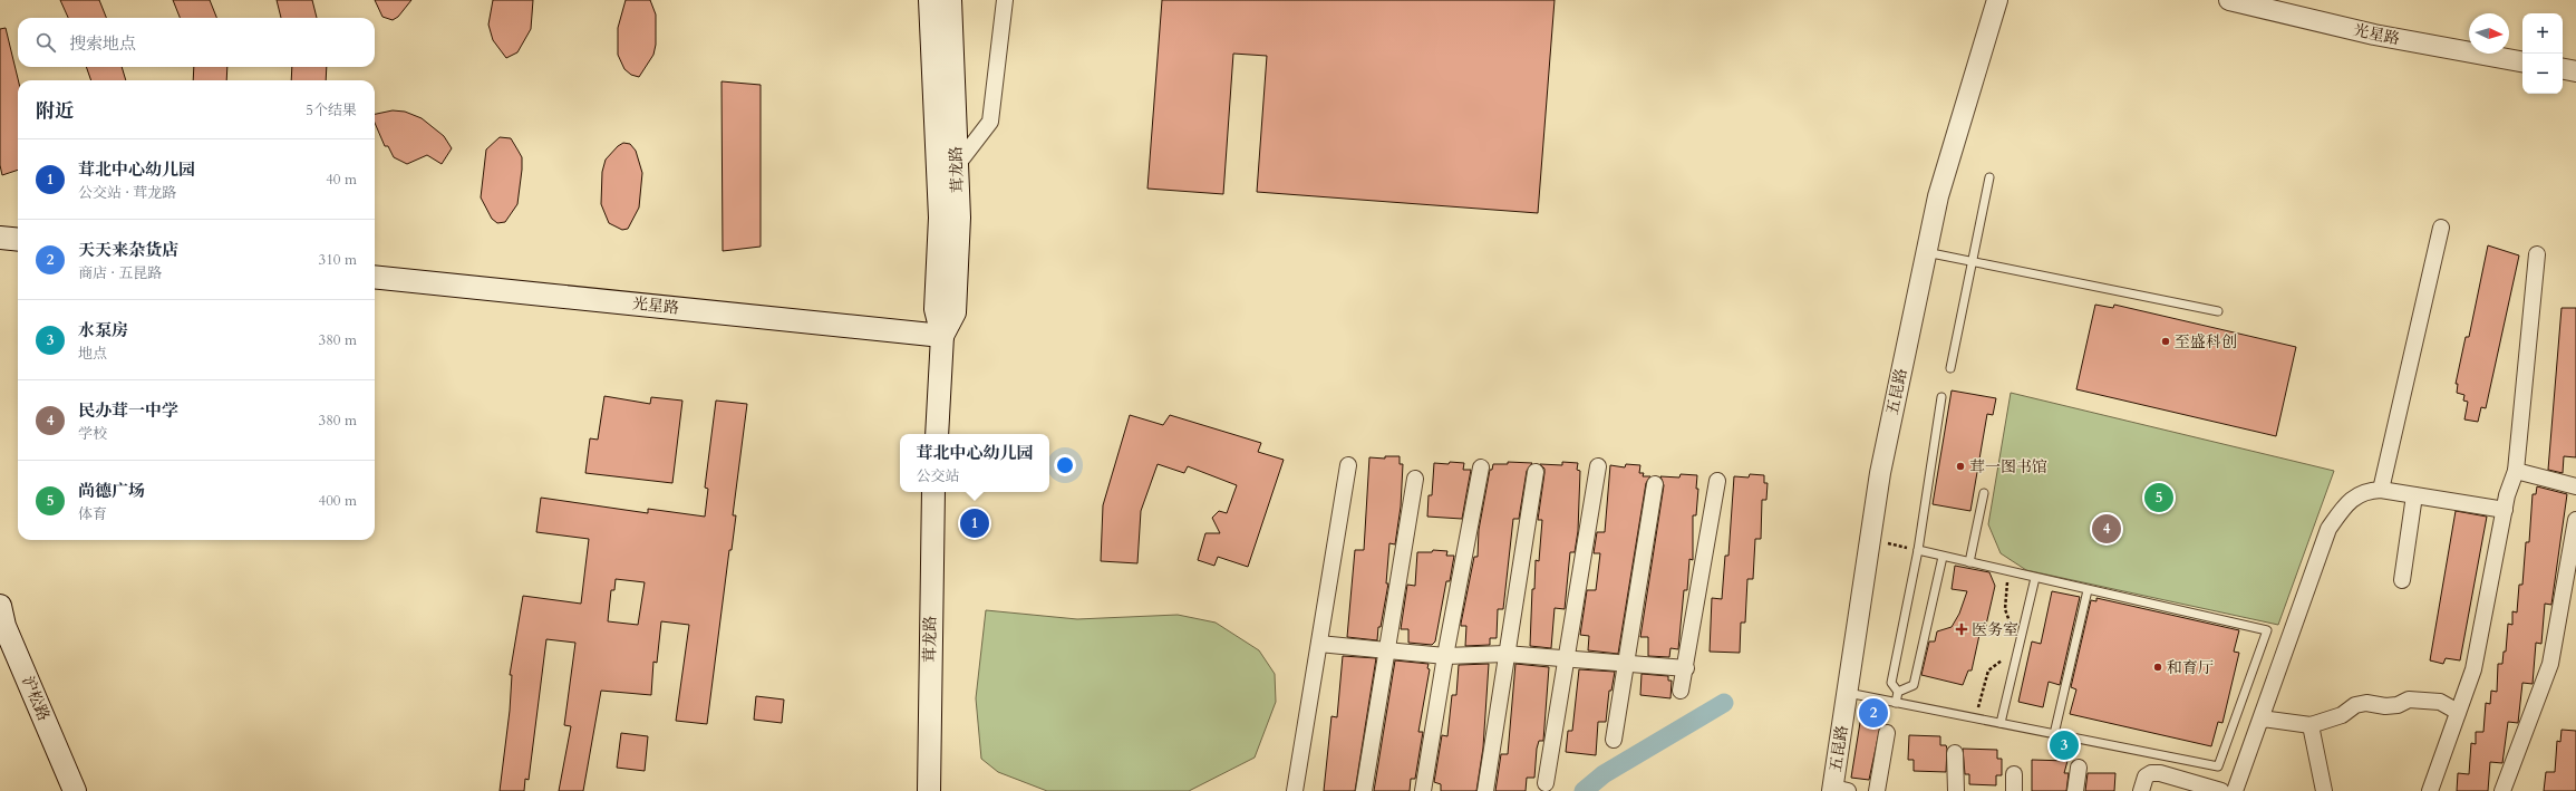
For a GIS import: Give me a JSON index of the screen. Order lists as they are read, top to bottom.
{
  "streets": {
    "main road": ["光星路", "茸龙路", "沪松路"],
    "street": ["五昆路"]
  },
  "crossings": [
    ["光星路", "茸龙路"]
  ],
  "places": {
    "other": ["至盛科创", "茸一图书馆", "和育厅"],
    "health": ["医务室"]
  },
  "north": "right",
  "page": {
    "map_buttons": ["+", "−"],
    "search": "搜索地点",
    "heading": ["附近", "5个结果"],
    "list": [
      {
        "mark": "1",
        "name": "茸北中心幼儿园",
        "note": "公交站 · 茸龙路",
        "value": "40 m"
      },
      {
        "mark": "2",
        "name": "天天来杂货店",
        "note": "商店 · 五昆路",
        "value": "310 m"
      },
      {
        "mark": "3",
        "name": "水泵房",
        "note": "地点",
        "value": "380 m"
      },
      {
        "mark": "4",
        "name": "民办茸一中学",
        "note": "学校",
        "value": "380 m"
      },
      {
        "mark": "5",
        "name": "尚德广场",
        "note": "体育",
        "value": "400 m"
      }
    ],
    "popup": ["茸北中心幼儿园", "公交站"],
    "pins": [
      "5",
      "1",
      "4",
      "2",
      "3"
    ]
  }
}
